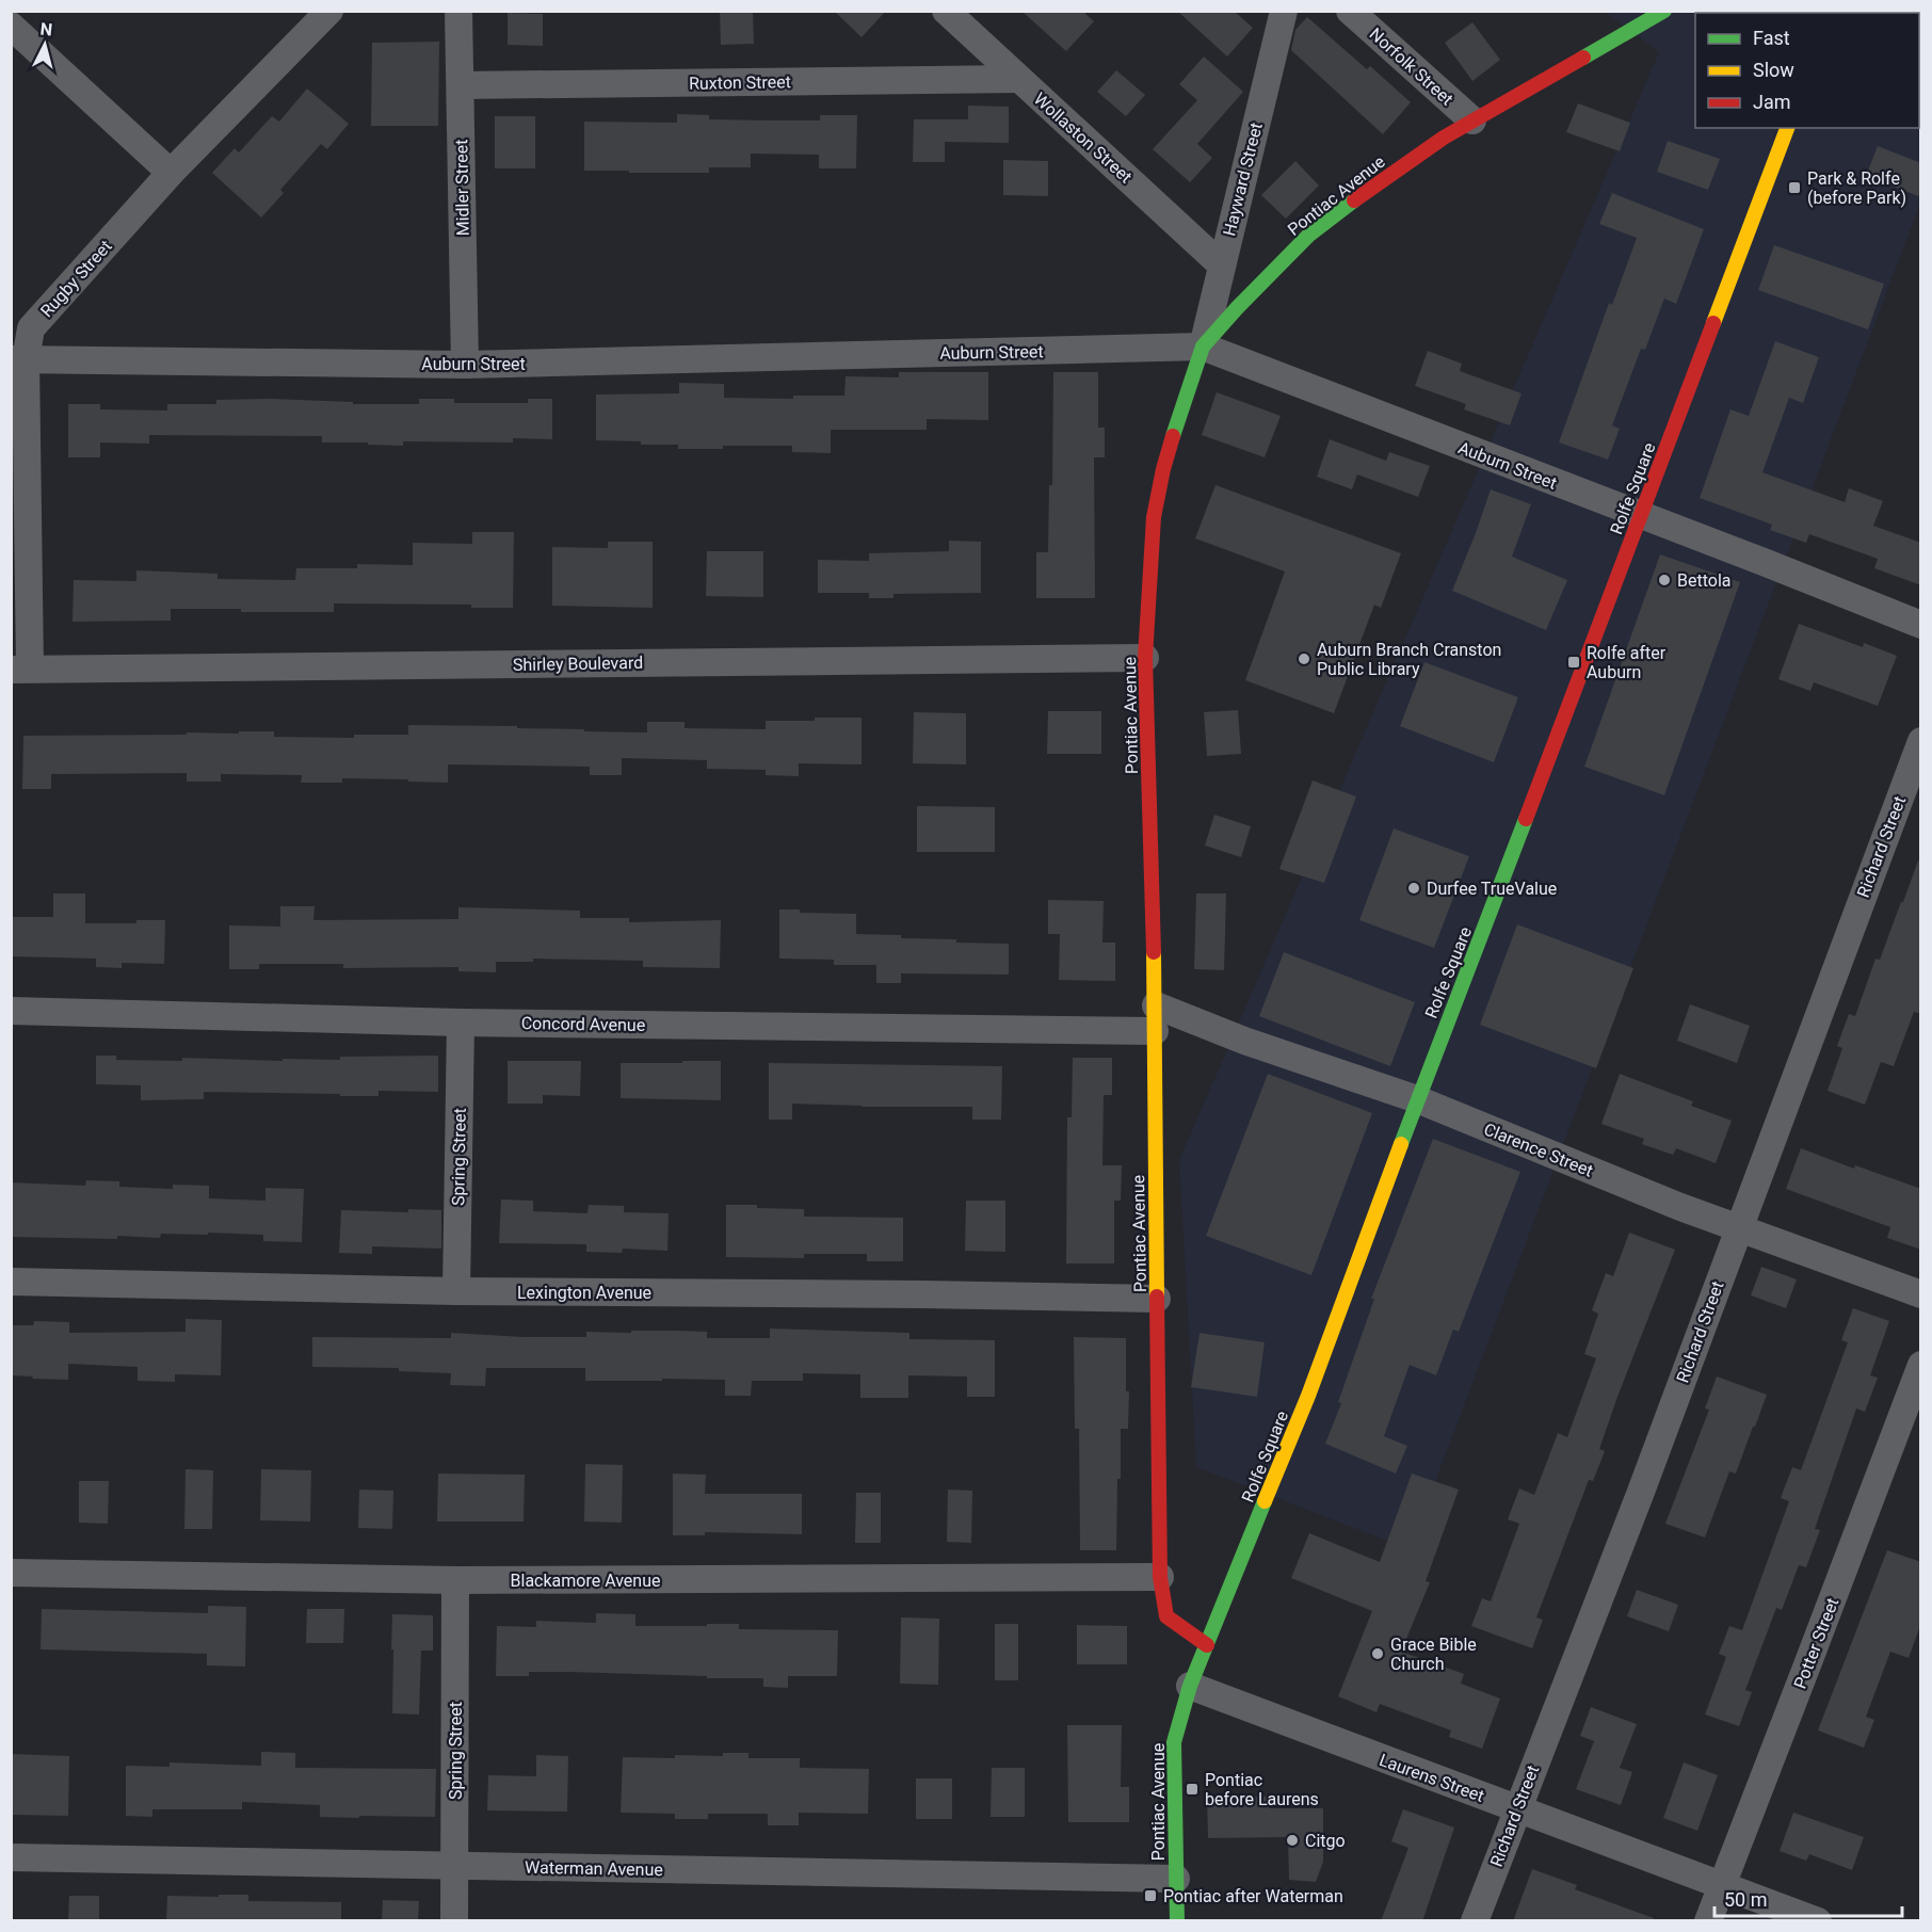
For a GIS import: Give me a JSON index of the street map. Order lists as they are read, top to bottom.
{
  "streets": {
    "main road": ["Pontiac Avenue", "Rolfe Square"],
    "street": [
      "Norfolk Street",
      "Ruxton Street",
      "Wollaston Street",
      "Hayward Street",
      "Midler Street",
      "Rugby Street",
      "Auburn Street",
      "Shirley Boulevard",
      "Richard Street",
      "Concord Avenue",
      "Clarence Street",
      "Spring Street",
      "Lexington Avenue",
      "Blackamore Avenue",
      "Potter Street",
      "Laurens Street",
      "Waterman Avenue"
    ]
  },
  "crossings": [
    ["Norfolk Street", "Pontiac Avenue"],
    ["Ruxton Street", "Wollaston Street"],
    ["Ruxton Street", "Midler Street"],
    ["Wollaston Street", "Hayward Street"],
    ["Hayward Street", "Pontiac Avenue"],
    ["Hayward Street", "Auburn Street"],
    ["Midler Street", "Auburn Street"],
    ["Pontiac Avenue", "Auburn Street"],
    ["Pontiac Avenue", "Rolfe Square"],
    ["Pontiac Avenue", "Shirley Boulevard"],
    ["Pontiac Avenue", "Concord Avenue"],
    ["Pontiac Avenue", "Clarence Street"],
    ["Pontiac Avenue", "Lexington Avenue"],
    ["Pontiac Avenue", "Blackamore Avenue"],
    ["Pontiac Avenue", "Laurens Street"],
    ["Pontiac Avenue", "Waterman Avenue"],
    ["Rugby Street", "Auburn Street"],
    ["Rugby Street", "Shirley Boulevard"],
    ["Auburn Street", "Rolfe Square"],
    ["Rolfe Square", "Clarence Street"],
    ["Rolfe Square", "Laurens Street"],
    ["Richard Street", "Clarence Street"],
    ["Richard Street", "Laurens Street"],
    ["Concord Avenue", "Clarence Street"],
    ["Concord Avenue", "Spring Street"],
    ["Spring Street", "Lexington Avenue"],
    ["Spring Street", "Blackamore Avenue"],
    ["Spring Street", "Waterman Avenue"],
    ["Potter Street", "Laurens Street"]
  ],
  "places": {
    "transit": [
      "Park & Rolfe (before Park)",
      "Rolfe after Auburn",
      "Pontiac before Laurens",
      "Pontiac after Waterman"
    ],
    "other": [
      "Bettola",
      "Auburn Branch Cranston Public Library",
      "Durfee TrueValue",
      "Grace Bible Church",
      "Citgo"
    ]
  },
  "legend": ["Fast", "Slow", "Jam"],
  "scale_bar": "50 m",
  "north": "top"
}
